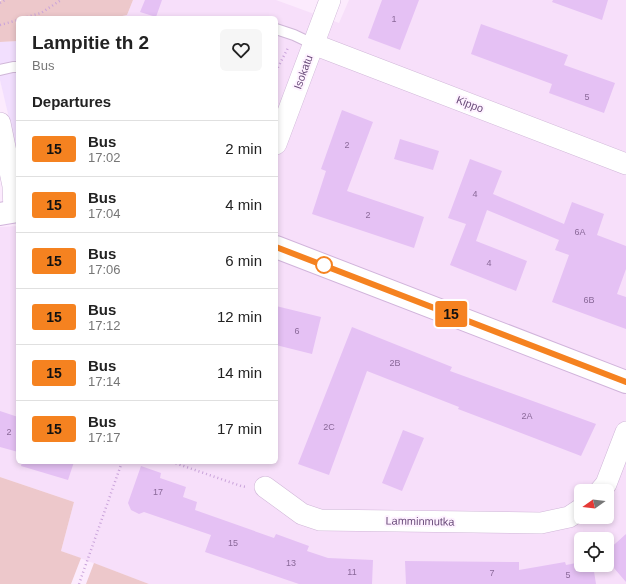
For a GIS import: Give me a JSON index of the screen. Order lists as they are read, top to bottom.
{
  "streets": {
    "street": ["Isokatu", "Kippo", "Lamminmutka"]
  },
  "crossings": [
    ["Isokatu", "Kippo"]
  ],
  "lines": ["bus line 15"],
  "house_numbers": [
    "1",
    "5",
    "2",
    "4",
    "2",
    "6A",
    "4",
    "6B",
    "6",
    "2B",
    "2A",
    "2C",
    "2",
    "17",
    "15",
    "13",
    "11",
    "7",
    "5"
  ],
  "north": "left",
  "page": {
    "on_map": "15",
    "heading": [
      ["Lampitie th 2", "Bus"],
      "Departures"
    ],
    "list": [
      {
        "mark": "15",
        "name": "Bus",
        "note": "17:02",
        "value": "2 min"
      },
      {
        "mark": "15",
        "name": "Bus",
        "note": "17:04",
        "value": "4 min"
      },
      {
        "mark": "15",
        "name": "Bus",
        "note": "17:06",
        "value": "6 min"
      },
      {
        "mark": "15",
        "name": "Bus",
        "note": "17:12",
        "value": "12 min"
      },
      {
        "mark": "15",
        "name": "Bus",
        "note": "17:14",
        "value": "14 min"
      },
      {
        "mark": "15",
        "name": "Bus",
        "note": "17:17",
        "value": "17 min"
      }
    ]
  }
}
